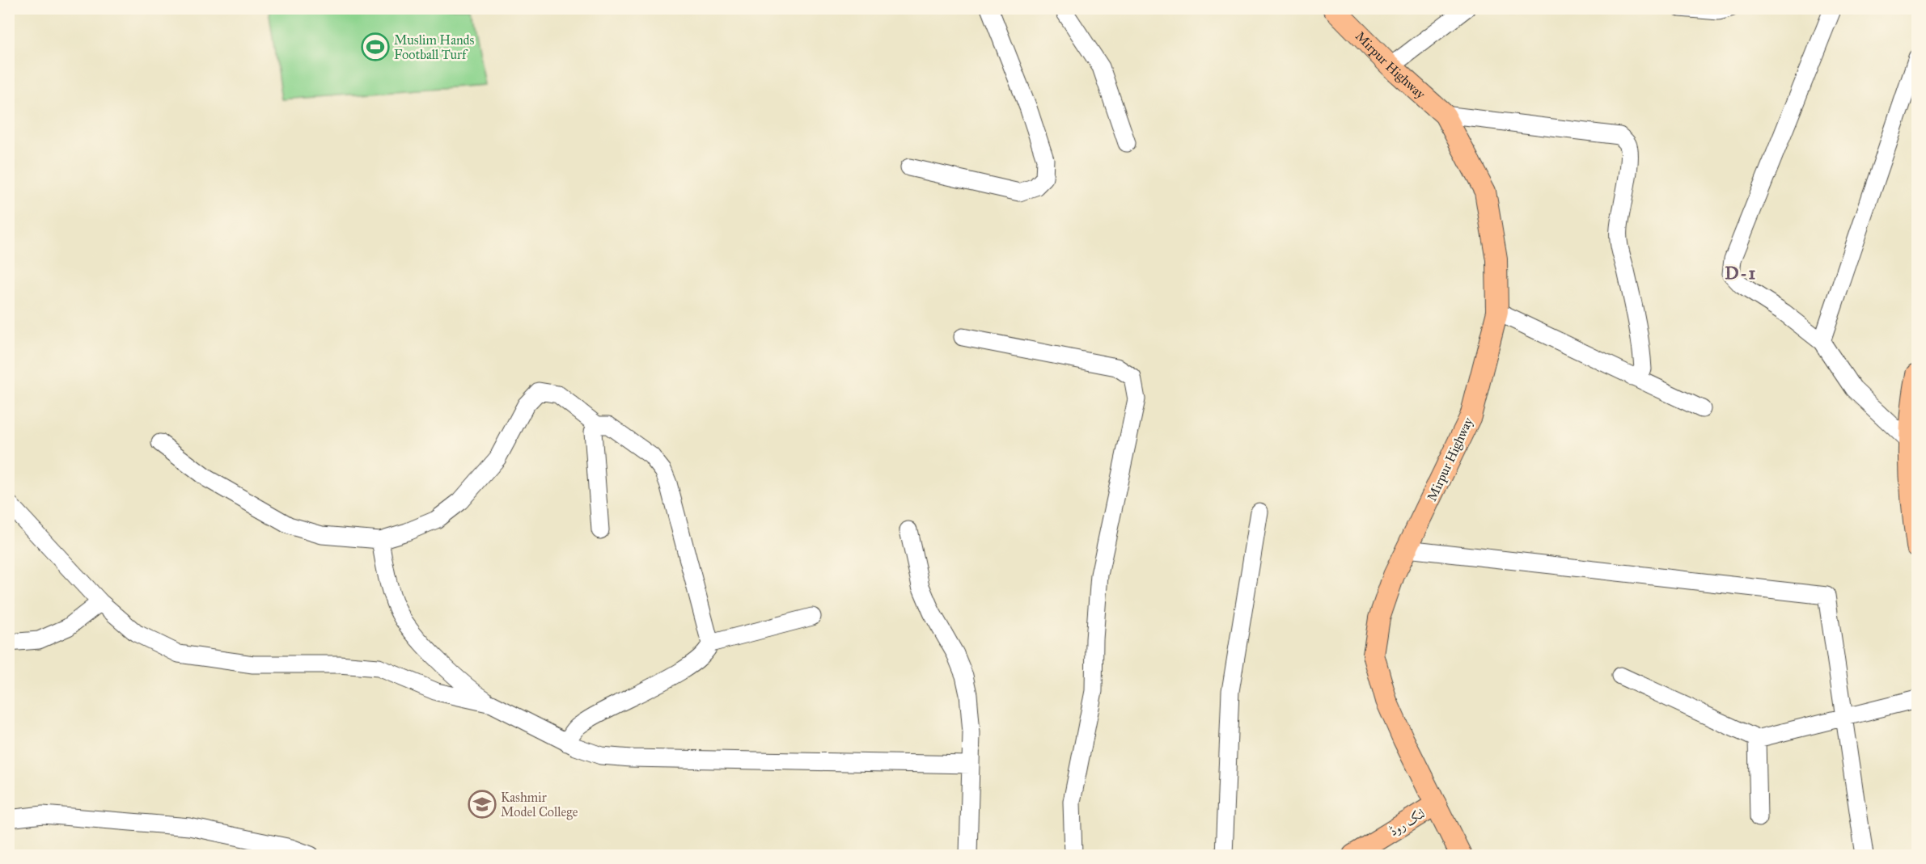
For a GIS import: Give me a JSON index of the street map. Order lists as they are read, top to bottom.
{
  "streets": {
    "main road": ["Mirpur Highway", "لنک روڈ"]
  },
  "crossings": [
    ["Mirpur Highway", "لنک روڈ"]
  ],
  "districts": ["D-1"],
  "places": {
    "sports": ["Muslim Hands Football Turf"],
    "school or university": ["Kashmir Model College"]
  }
}
